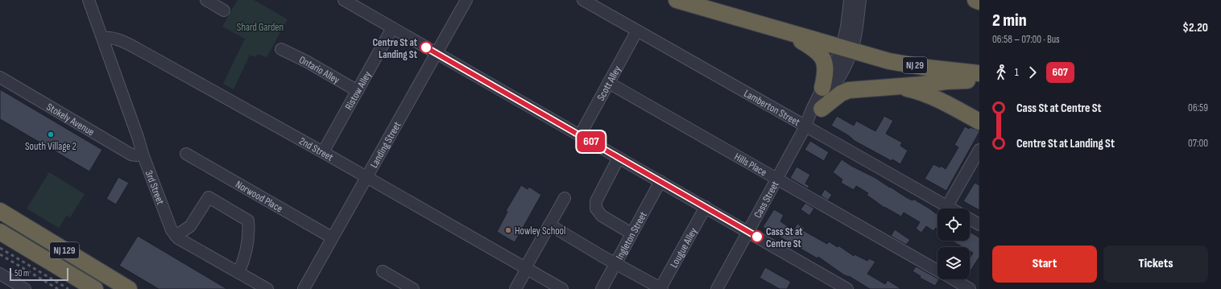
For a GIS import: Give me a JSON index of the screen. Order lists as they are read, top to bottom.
{
  "streets": {
    "highway": ["NJ 29", "NJ 129"],
    "street": [
      "Ontario Alley",
      "Scott Alley",
      "Ristow Alley",
      "Lamberton Street",
      "Stokely Avenue",
      "Landing Street",
      "2nd Street",
      "Hills Place",
      "3rd Street",
      "Norwood Place",
      "Cass Street",
      "Ingleton Street",
      "Lougue Alley"
    ]
  },
  "crossings": [
    ["NJ 29", "Cass Street"],
    ["Ontario Alley", "Ristow Alley"],
    ["Scott Alley", "Lamberton Street"],
    ["Scott Alley", "Hills Place"],
    ["Ristow Alley", "2nd Street"],
    ["Lamberton Street", "Cass Street"],
    ["Stokely Avenue", "3rd Street"],
    ["Landing Street", "2nd Street"],
    ["Landing Street", "Norwood Place"],
    ["2nd Street", "3rd Street"],
    ["Hills Place", "Cass Street"]
  ],
  "parks": ["Shard Garden"],
  "places": [
    "Centre St at Landing St",
    "South Village 2",
    "Howley School",
    "Cass St at Centre St"
  ],
  "lines": ["bus line 607"],
  "scale_bar": "50 m",
  "page": {
    "on_map": "607",
    "heading": ["2 min", "06:58 – 07:00 · Bus", "$2.20"],
    "legs": ["1", "607"],
    "list": [
      {
        "name": "Cass St at Centre St",
        "value": "06:59"
      },
      {
        "name": "Centre St at Landing St",
        "value": "07:00"
      }
    ],
    "buttons": ["Start", "Tickets"],
    "scale": "50 m"
  }
}
